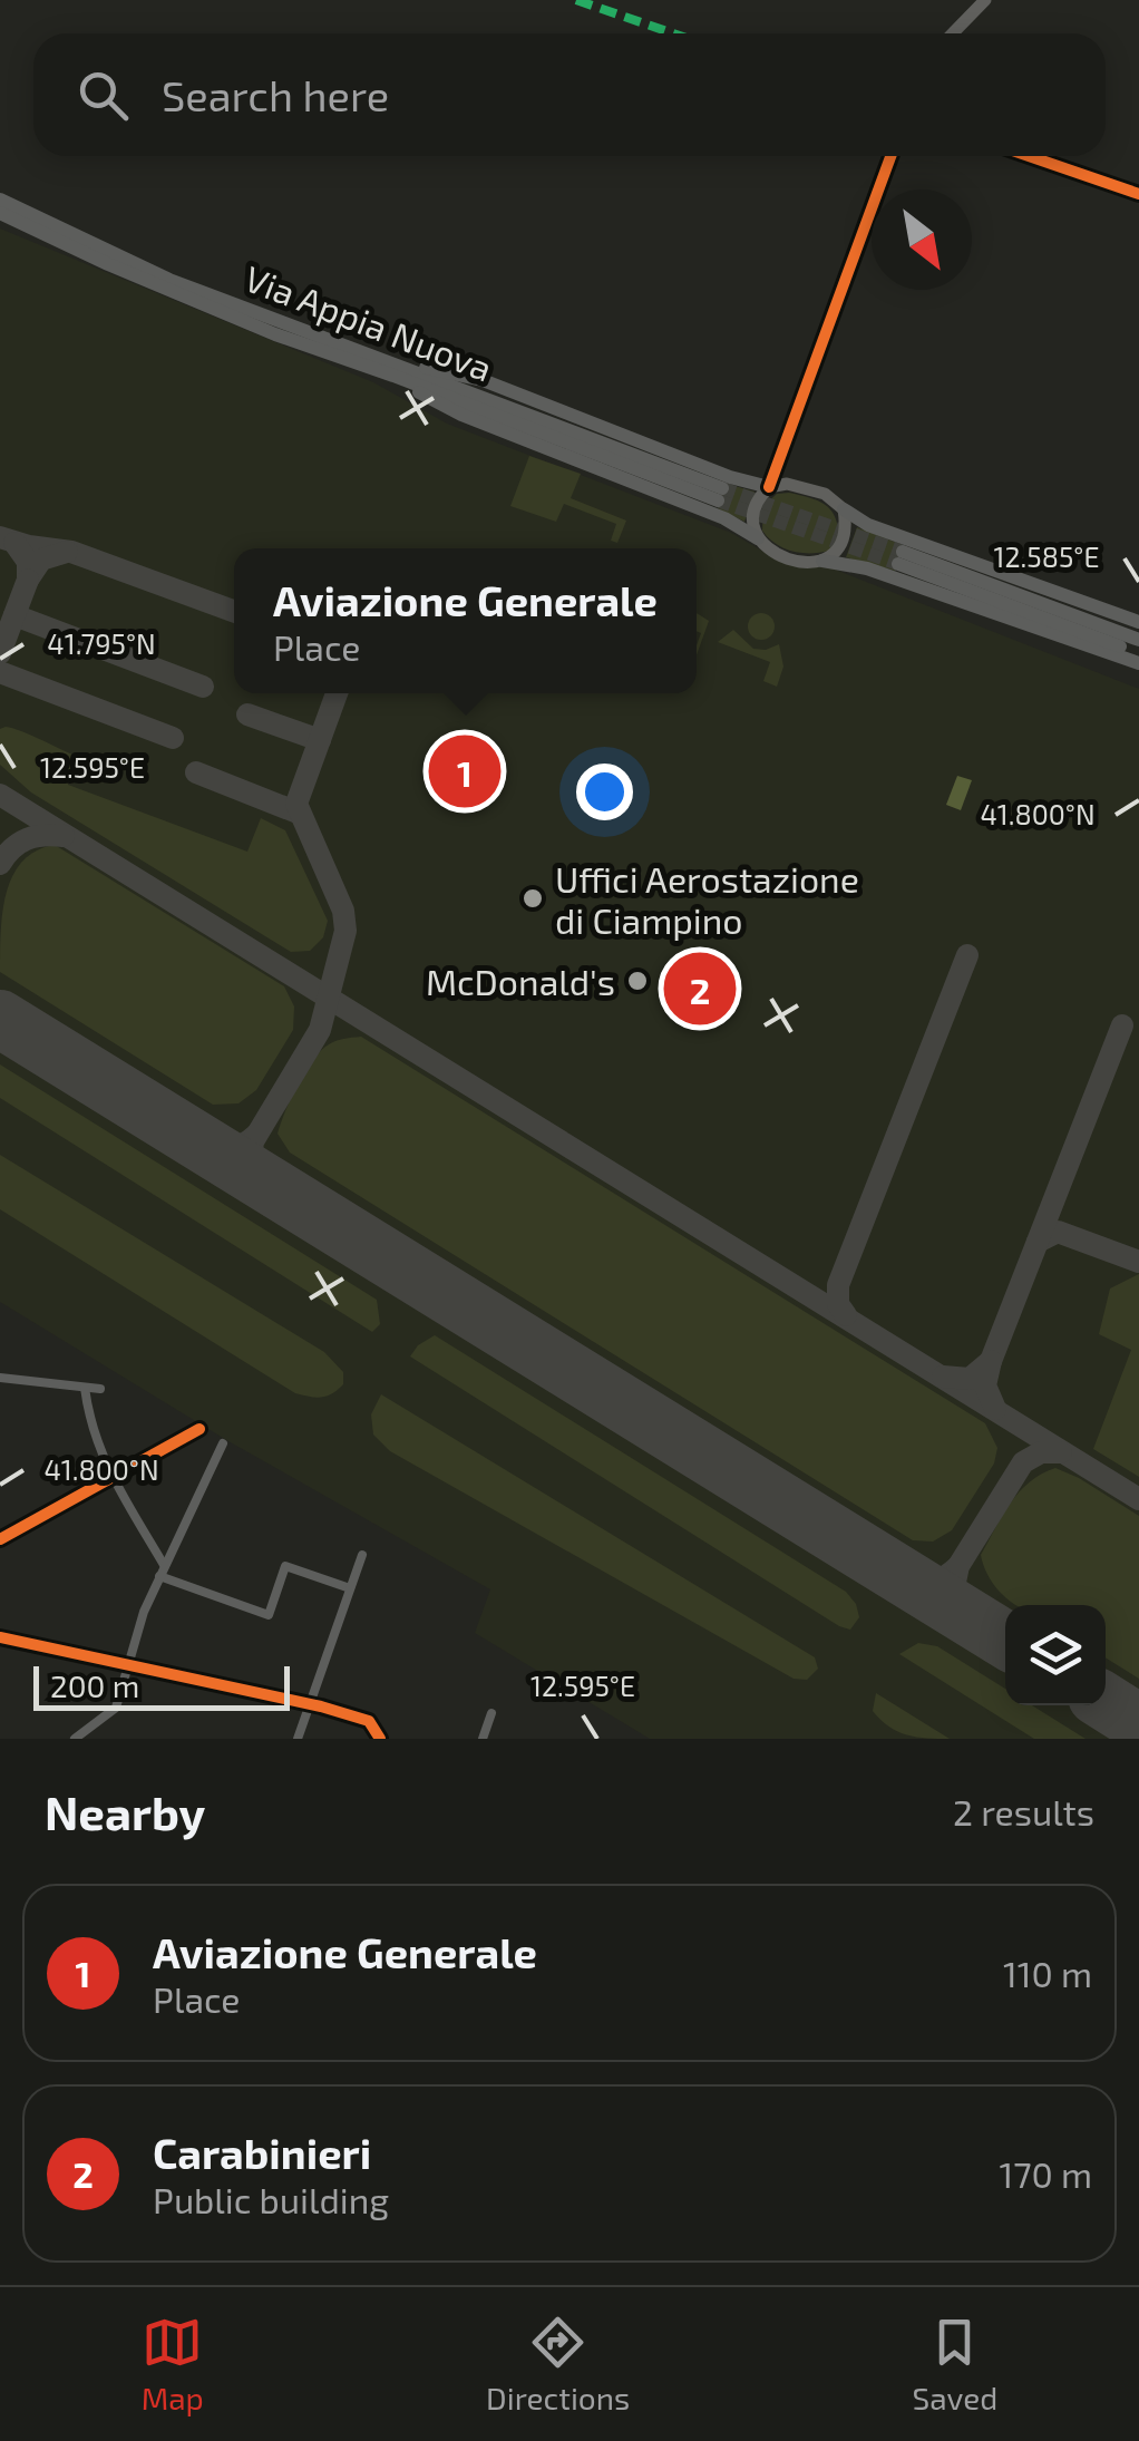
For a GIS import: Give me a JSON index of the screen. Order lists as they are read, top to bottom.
{
  "streets": {
    "main road": ["Via Appia Nuova"]
  },
  "places": ["Uffici Aerostazione di Ciampino", "McDonald's"],
  "scale_bar": "200 m",
  "north": "bottom right",
  "page": {
    "search": "Search here",
    "popup": ["Aviazione Generale", "Place"],
    "pins": ["1", "2"],
    "scale": "200 m",
    "heading": ["Nearby", "2 results"],
    "list": [
      {
        "mark": "1",
        "name": "Aviazione Generale",
        "note": "Place",
        "value": "110 m"
      },
      {
        "mark": "2",
        "name": "Carabinieri",
        "note": "Public building",
        "value": "170 m"
      }
    ],
    "nav": ["Map", "Directions", "Saved"]
  },
  "coordinates": [
    "12.585°E",
    "41.795°N",
    "12.595°E",
    "41.800°N"
  ]
}
